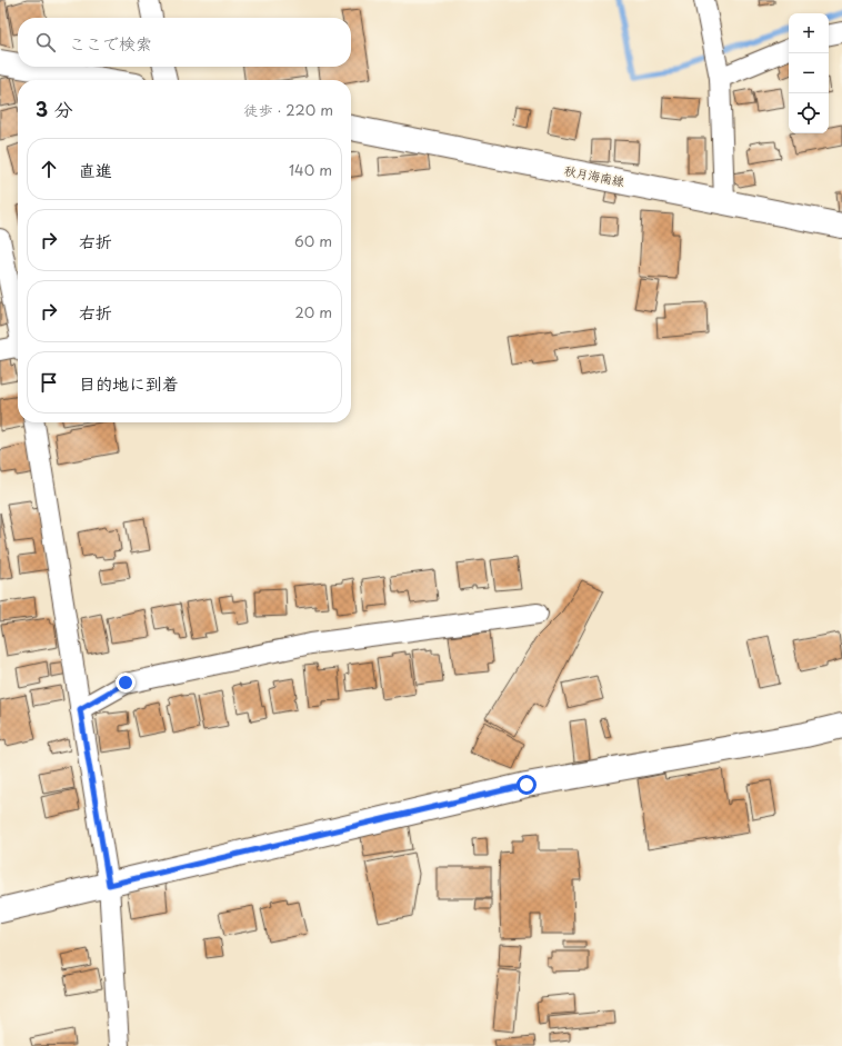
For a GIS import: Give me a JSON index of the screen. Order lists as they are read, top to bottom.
{
  "streets": {
    "street": ["秋月海南線"]
  },
  "page": {
    "map_buttons": ["+", "−"],
    "search": "ここで検索",
    "heading": ["3 分", "徒歩 · 220 m"],
    "list": [
      ["直進", "140 m"],
      ["右折", "60 m"],
      ["右折", "20 m"],
      "目的地に到着"
    ]
  }
}
